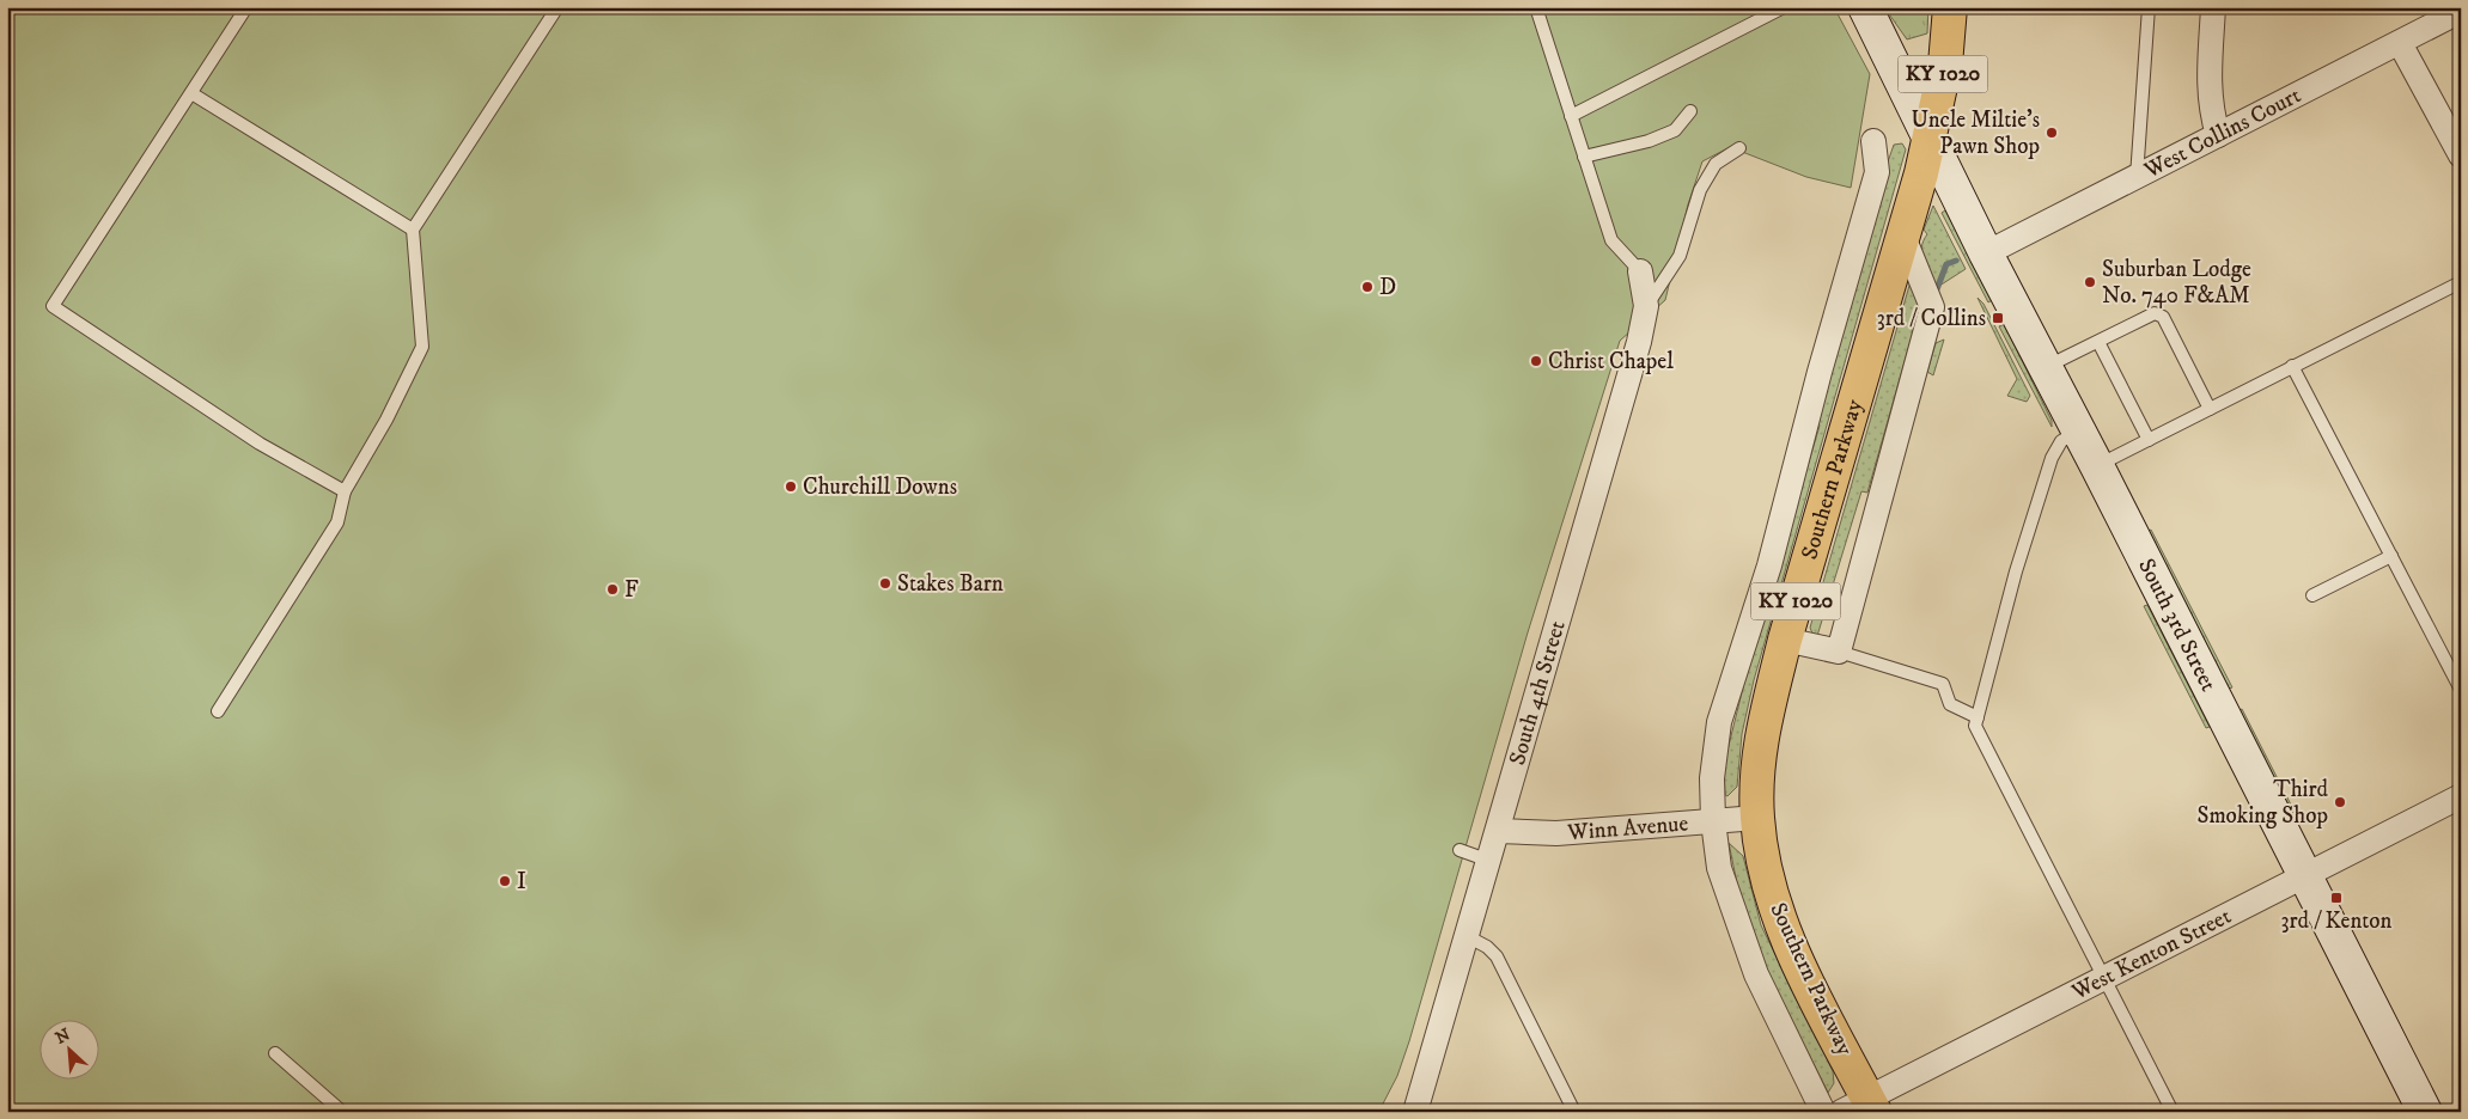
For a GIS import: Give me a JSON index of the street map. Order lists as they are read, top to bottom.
{
  "streets": {
    "main road": ["KY 1020", "Southern Parkway", "South 3rd Street"],
    "street": [
      "West Collins Court",
      "South 4th Street",
      "Winn Avenue",
      "West Kenton Street"
    ]
  },
  "crossings": [
    ["West Collins Court", "South 3rd Street"],
    ["Southern Parkway", "South 3rd Street"],
    ["Southern Parkway", "Winn Avenue"],
    ["Southern Parkway", "West Kenton Street"],
    ["South 3rd Street", "West Kenton Street"],
    ["South 4th Street", "Winn Avenue"]
  ],
  "places": {
    "other": [
      "Uncle Miltie's Pawn Shop",
      "Suburban Lodge No. 740 F&AM",
      "D",
      "Christ Chapel",
      "Churchill Downs",
      "Stakes Barn",
      "F",
      "Third Smoking Shop",
      "I"
    ],
    "transit": ["3rd / Collins", "3rd / Kenton"]
  },
  "north": "top left"
}
